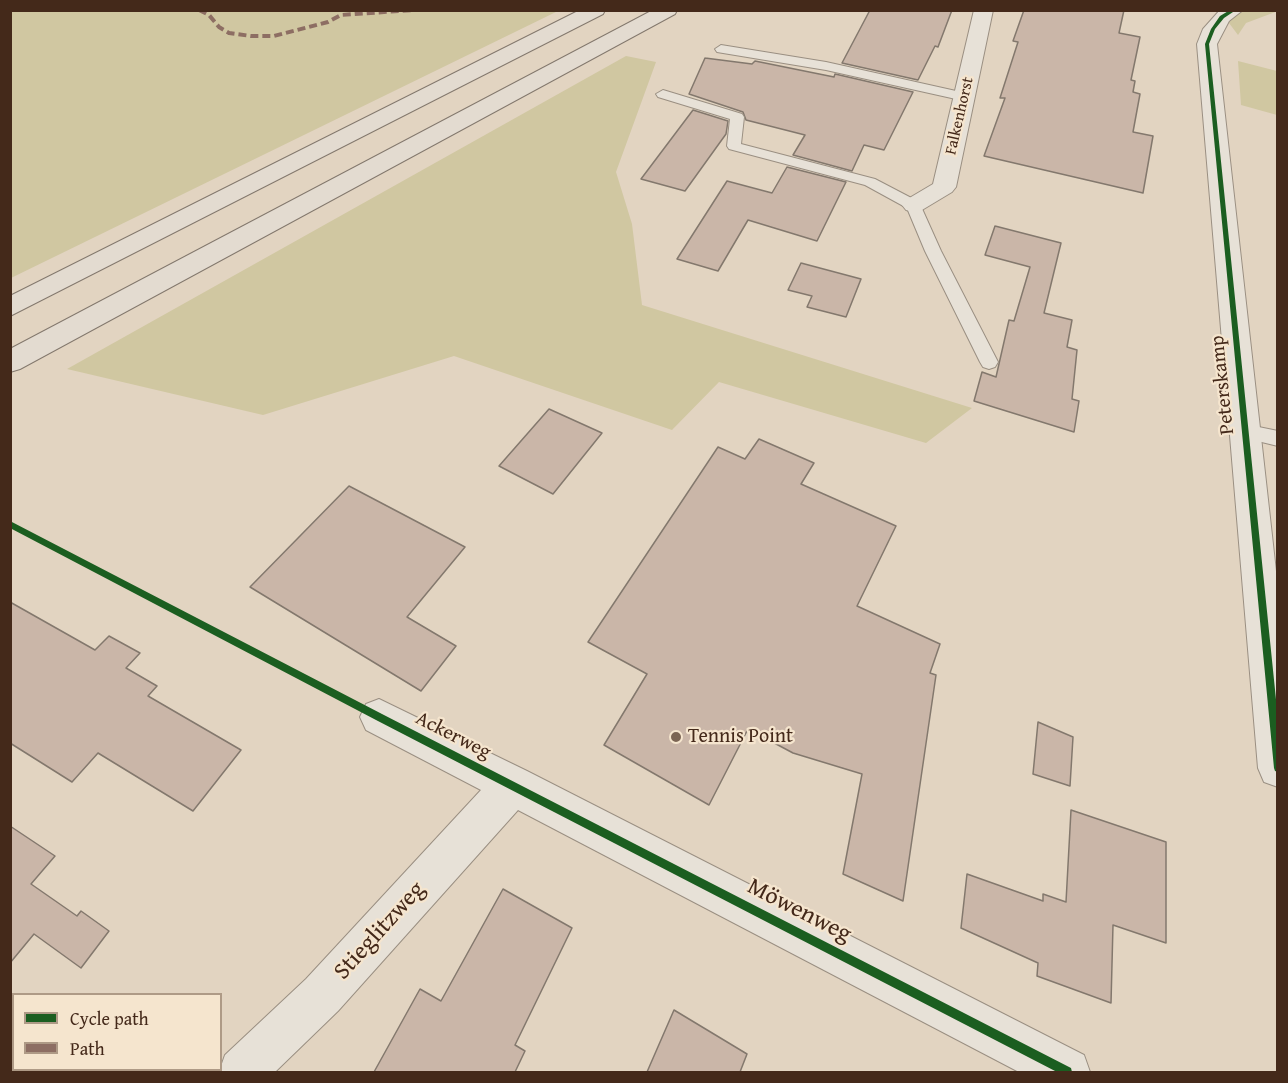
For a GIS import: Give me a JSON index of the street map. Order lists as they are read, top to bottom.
{
  "streets": {
    "street": [
      "Falkenhorst",
      "Peterskamp",
      "Ackerweg",
      "Möwenweg",
      "Stieglitzweg"
    ]
  },
  "crossings": [
    ["Ackerweg", "Möwenweg"],
    ["Ackerweg", "Stieglitzweg"],
    ["Möwenweg", "Stieglitzweg"]
  ],
  "places": ["Tennis Point"],
  "legend": ["Cycle path", "Path"]
}
